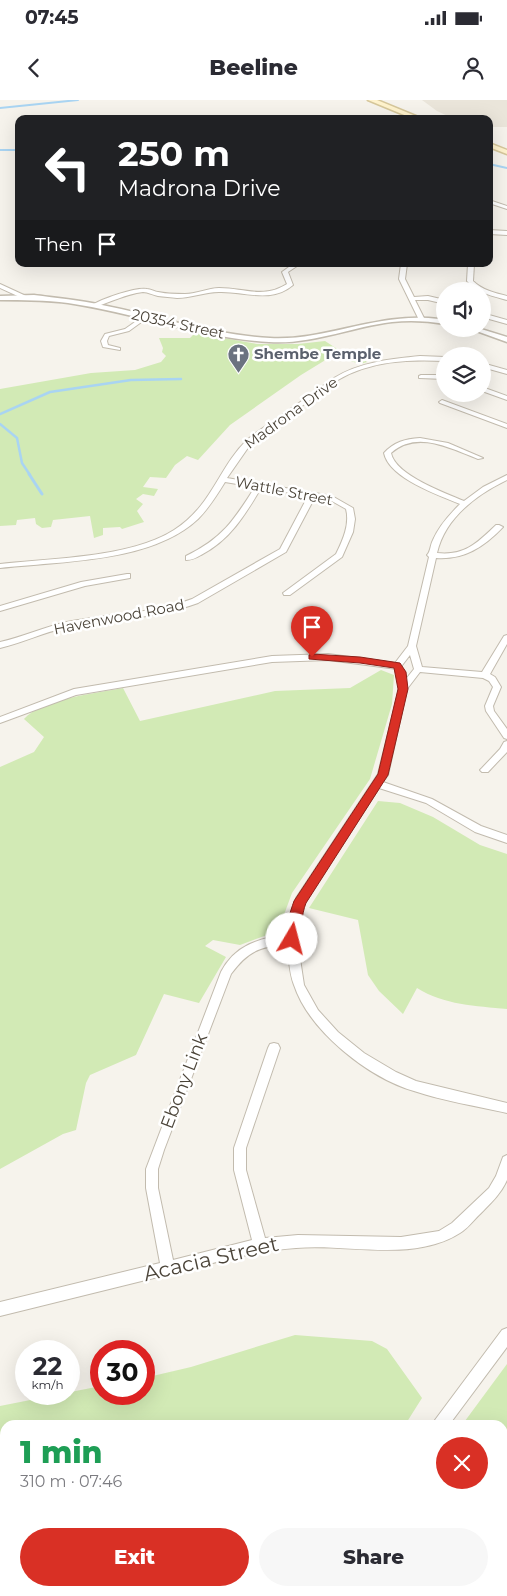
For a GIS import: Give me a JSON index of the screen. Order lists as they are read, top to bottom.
{
  "streets": {
    "street": [
      "20354 Street",
      "Madrona Drive",
      "Wattle Street",
      "Havenwood Road",
      "Ebony Link",
      "Acacia Street"
    ]
  },
  "crossings": [
    ["Madrona Drive", "Wattle Street"],
    ["Wattle Street", "Havenwood Road"],
    ["Ebony Link", "Acacia Street"]
  ],
  "places": {
    "church": ["Shembe Temple"]
  },
  "page": {
    "status": "07:45",
    "header": "Beeline",
    "turn": ["250 m", "Madrona Drive"],
    "then": "Then",
    "speed": "22 km/h",
    "limit": "30",
    "heading": ["1 min", "310 m · 07:46"],
    "buttons": ["Exit", "Share"]
  }
}
